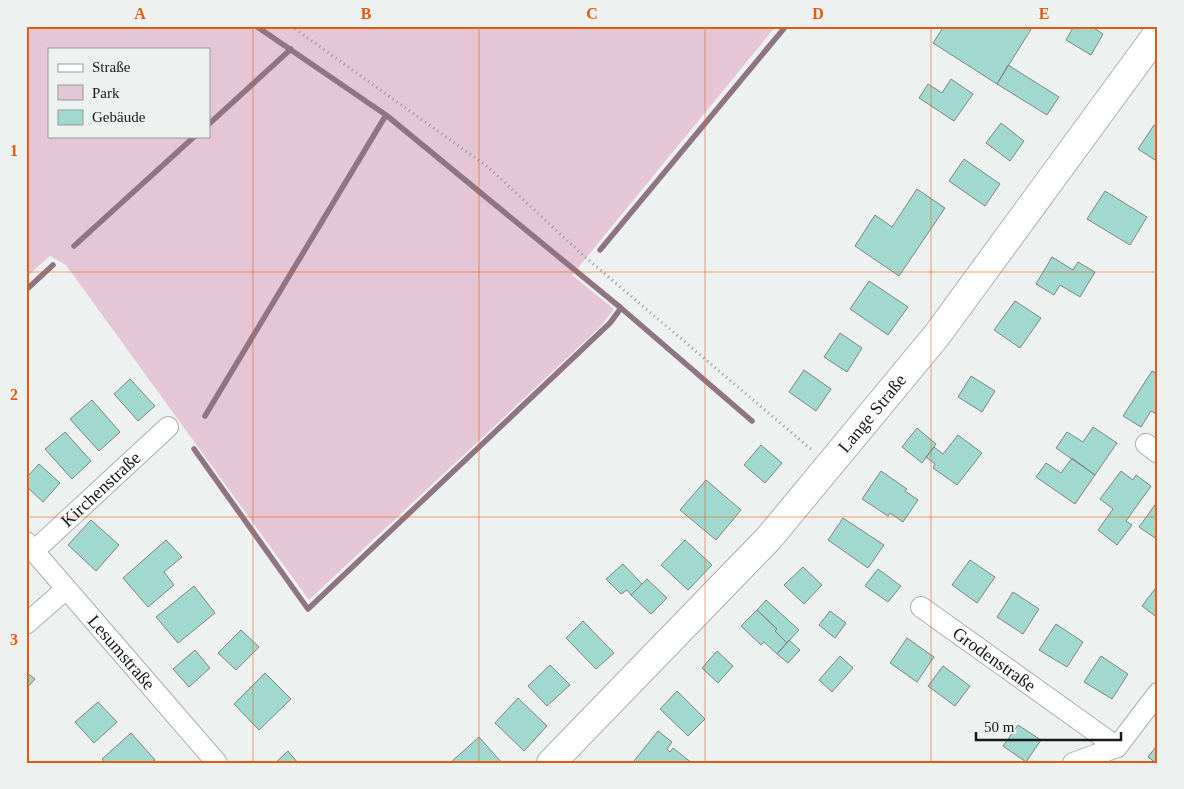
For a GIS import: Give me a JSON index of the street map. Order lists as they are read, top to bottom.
{
  "streets": {
    "street": [
      "Lange Straße",
      "Kirchenstraße",
      "Lesumstraße",
      "Grodenstraße"
    ]
  },
  "crossings": [
    ["Kirchenstraße", "Lesumstraße"]
  ],
  "legend": ["Straße", "Park", "Gebäude"],
  "scale_bar": "50 m",
  "grid": {
    "columns": [
      "A",
      "B",
      "C",
      "D",
      "E"
    ],
    "rows": ["1", "2", "3"]
  }
}
